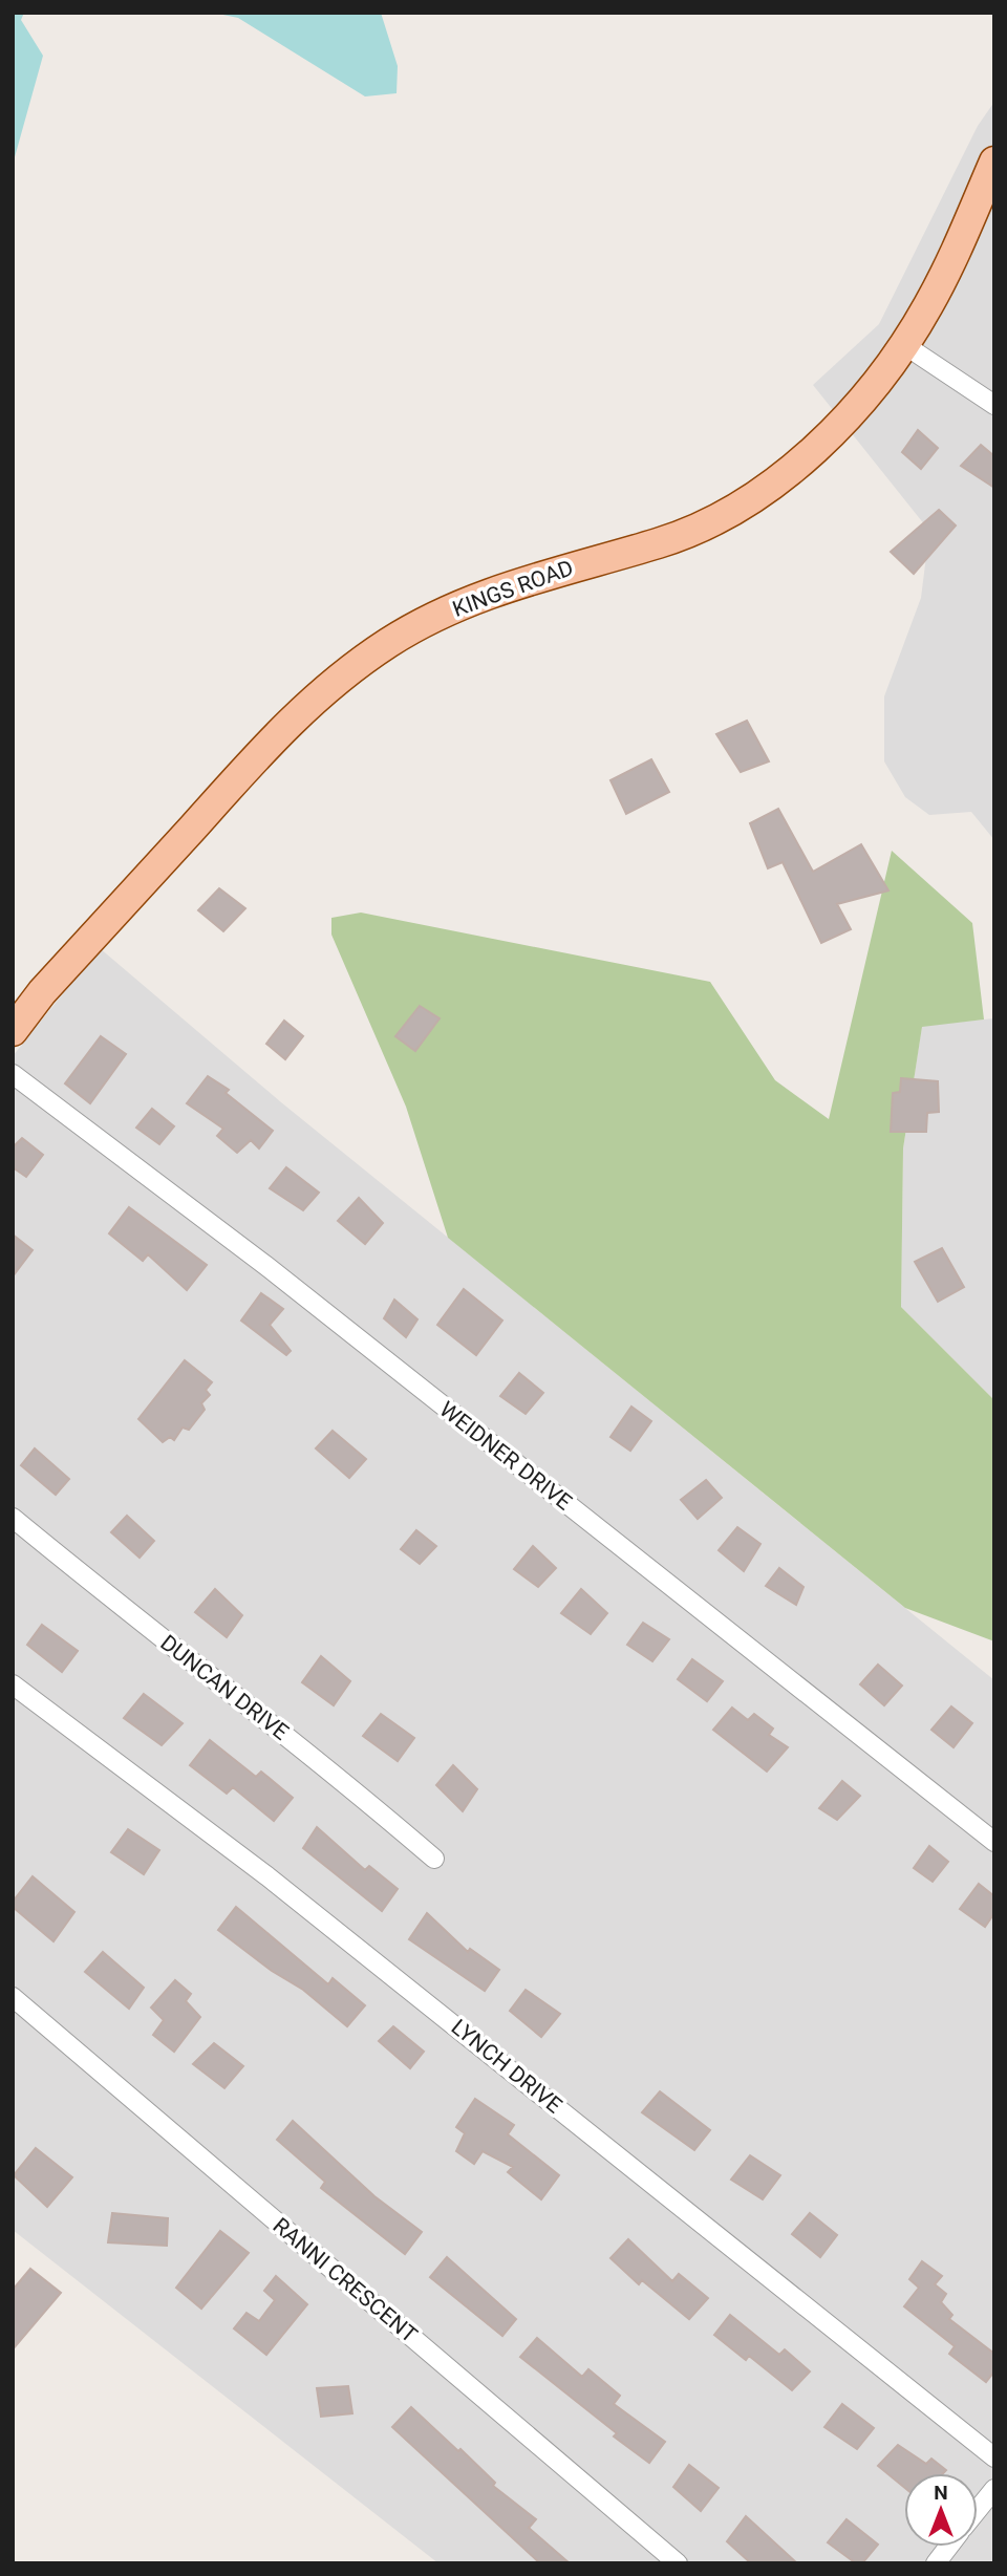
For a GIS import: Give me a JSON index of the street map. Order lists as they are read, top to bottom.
{
  "streets": {
    "main road": ["KINGS ROAD"],
    "street": [
      "WEIDNER DRIVE",
      "DUNCAN DRIVE",
      "LYNCH DRIVE",
      "RANNI CRESCENT"
    ]
  },
  "north": "top"
}
